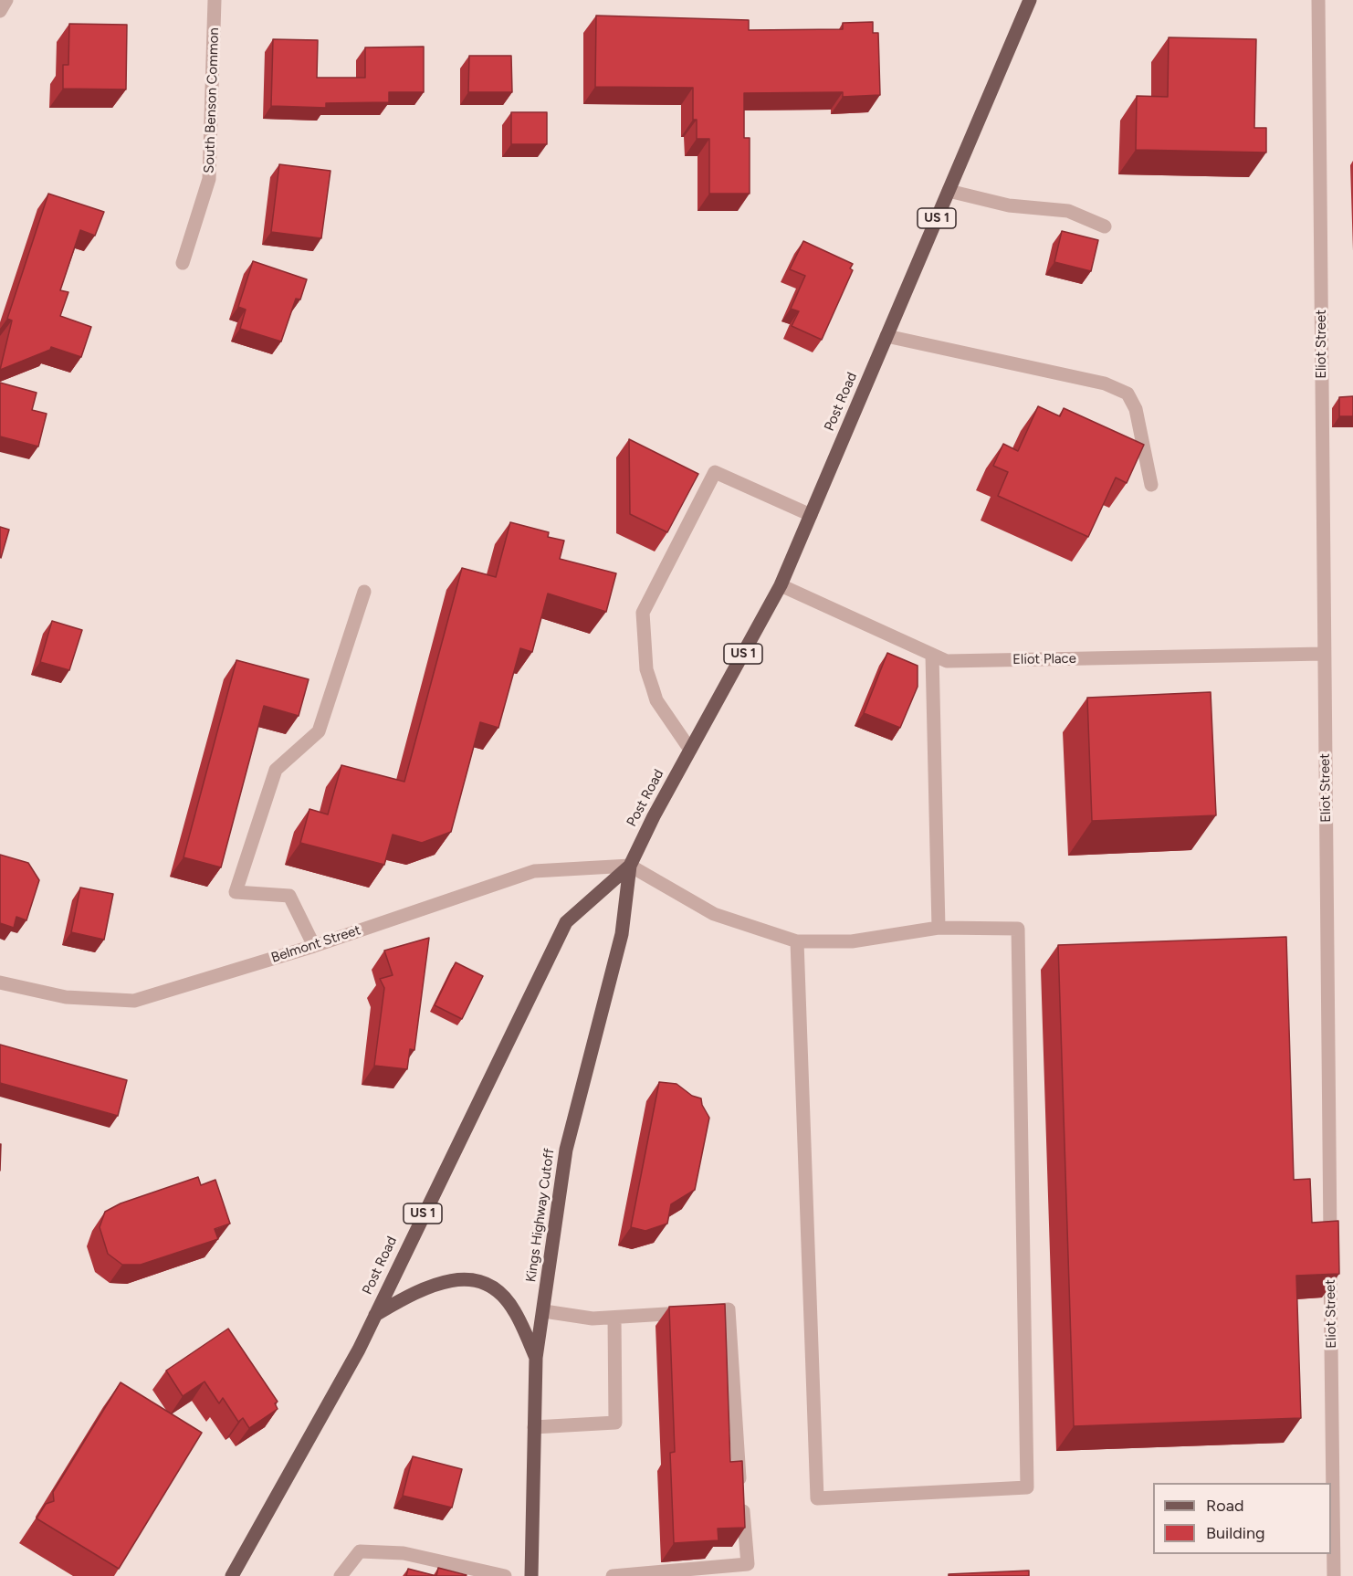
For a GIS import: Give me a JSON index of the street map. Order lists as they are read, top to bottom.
{
  "streets": {
    "main road": ["US 1", "Post Road", "Kings Highway Cutoff"],
    "street": [
      "South Benson Common",
      "Eliot Street",
      "Eliot Place",
      "Belmont Street"
    ]
  },
  "crossings": [
    ["Eliot Street", "Eliot Place"],
    ["Post Road", "Eliot Place"],
    ["Post Road", "Belmont Street"],
    ["Post Road", "Kings Highway Cutoff"],
    ["Belmont Street", "Kings Highway Cutoff"]
  ],
  "legend": ["Road", "Building"]
}
